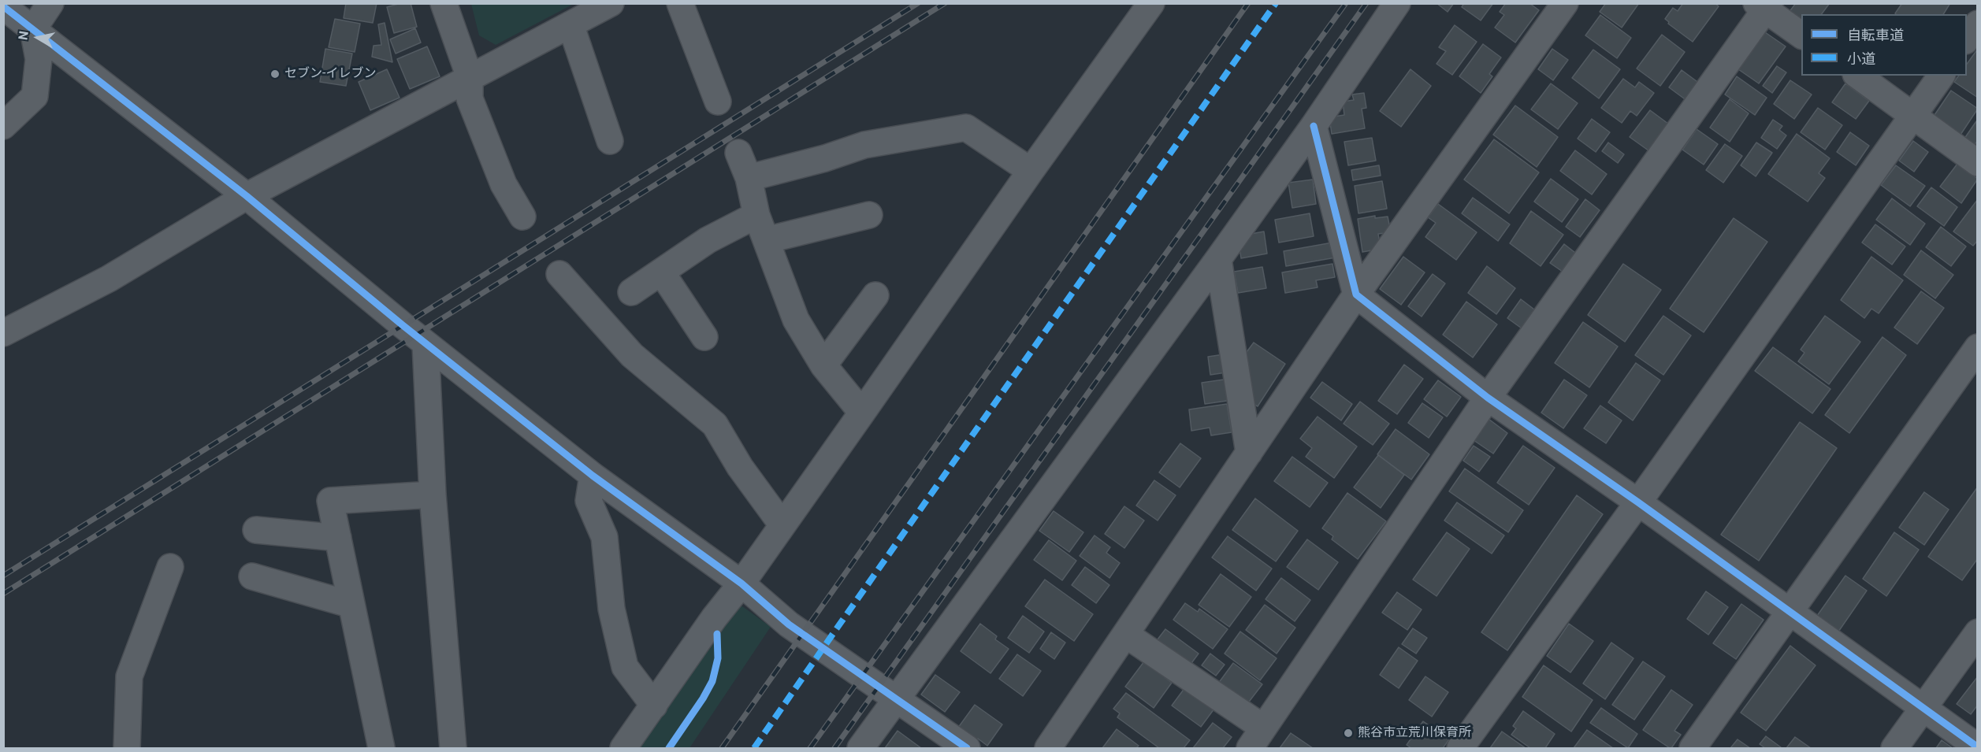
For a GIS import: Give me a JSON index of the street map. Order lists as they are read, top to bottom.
{
  "places": ["セブン-イレブン", "熊谷市立荒川保育所"],
  "legend": ["自転車道", "小道"],
  "north": "left"
}
